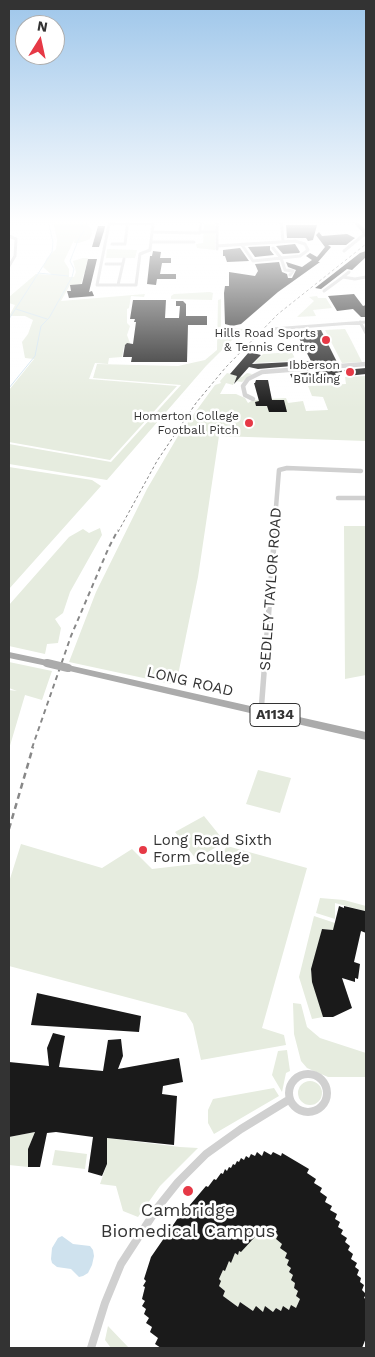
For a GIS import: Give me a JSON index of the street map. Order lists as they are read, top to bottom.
{
  "streets": {
    "main road": ["LONG ROAD", "A1134"],
    "street": ["SEDLEY TAYLOR ROAD"]
  },
  "crossings": [
    ["SEDLEY TAYLOR ROAD", "LONG ROAD"]
  ],
  "places": [
    "Hills Road Sports & Tennis Centre",
    "Ibberson Building",
    "Homerton College Football Pitch",
    "Long Road Sixth Form College",
    "Cambridge Biomedical Campus"
  ],
  "north": "top"
}
